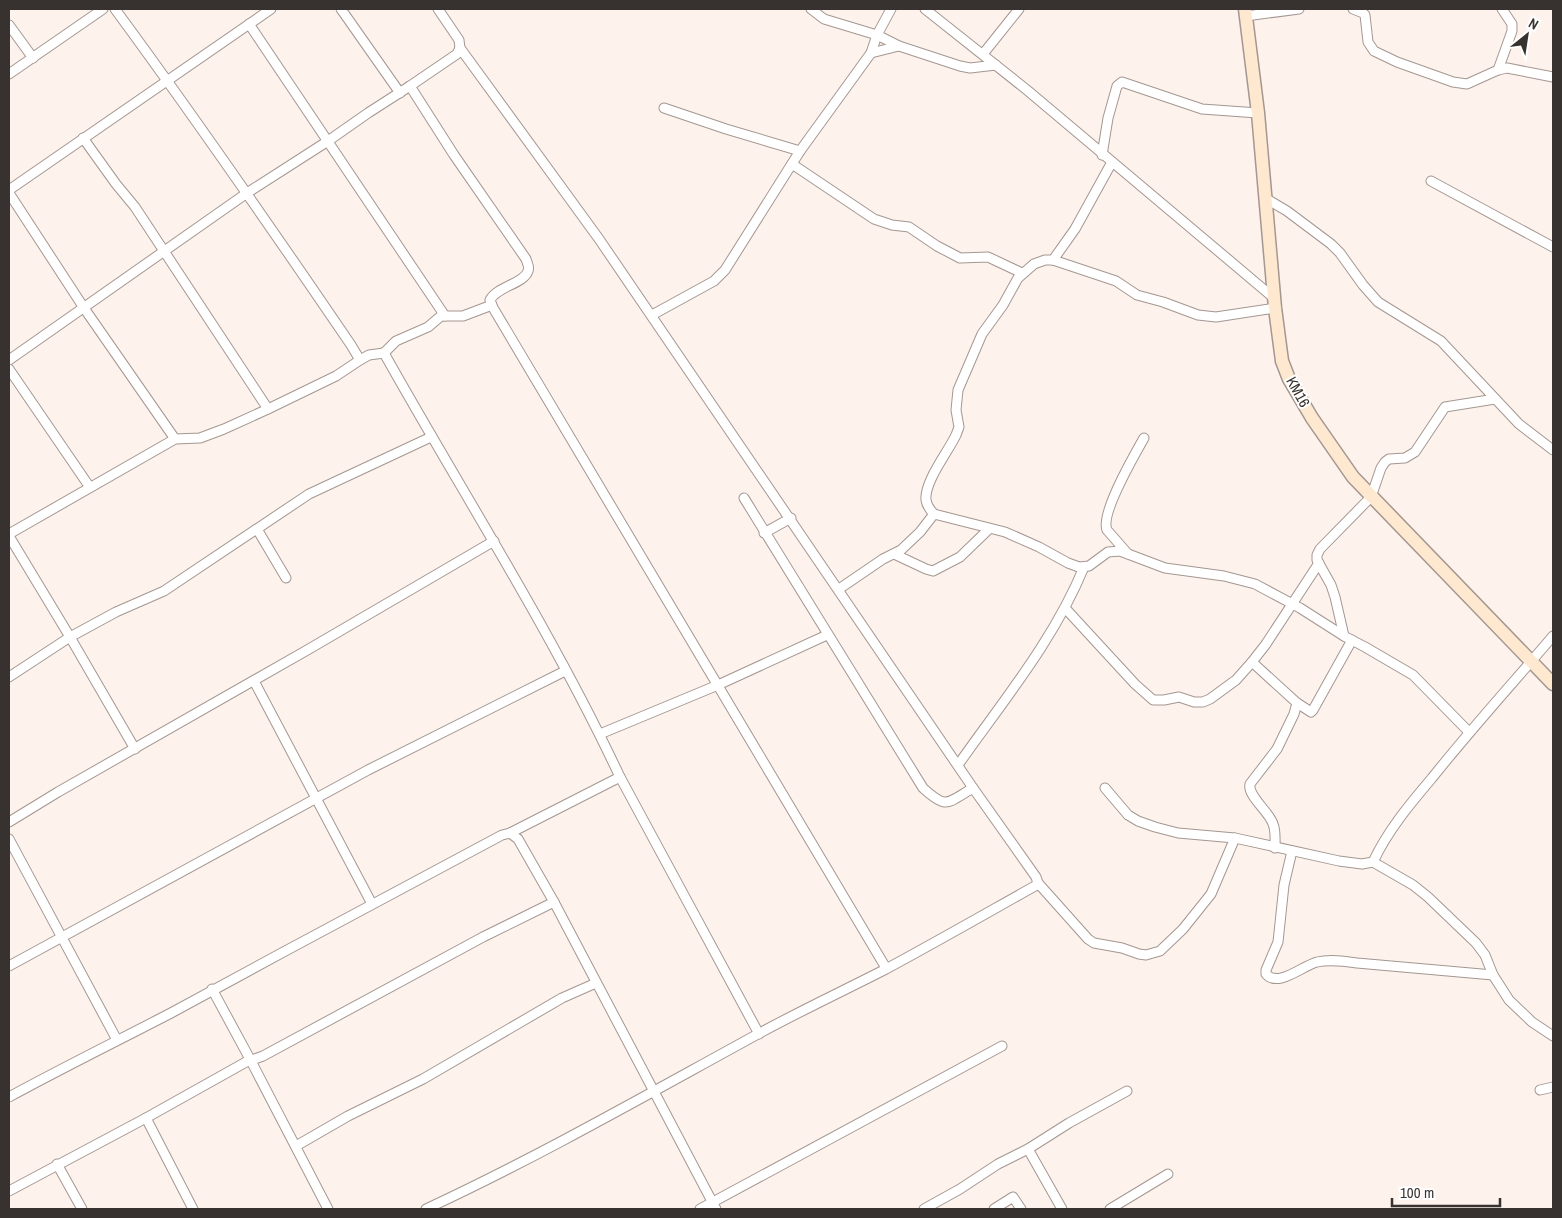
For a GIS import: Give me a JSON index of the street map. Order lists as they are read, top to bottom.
{
  "streets": {
    "street": ["KM16"]
  },
  "scale_bar": "100 m",
  "north": "top right"
}
